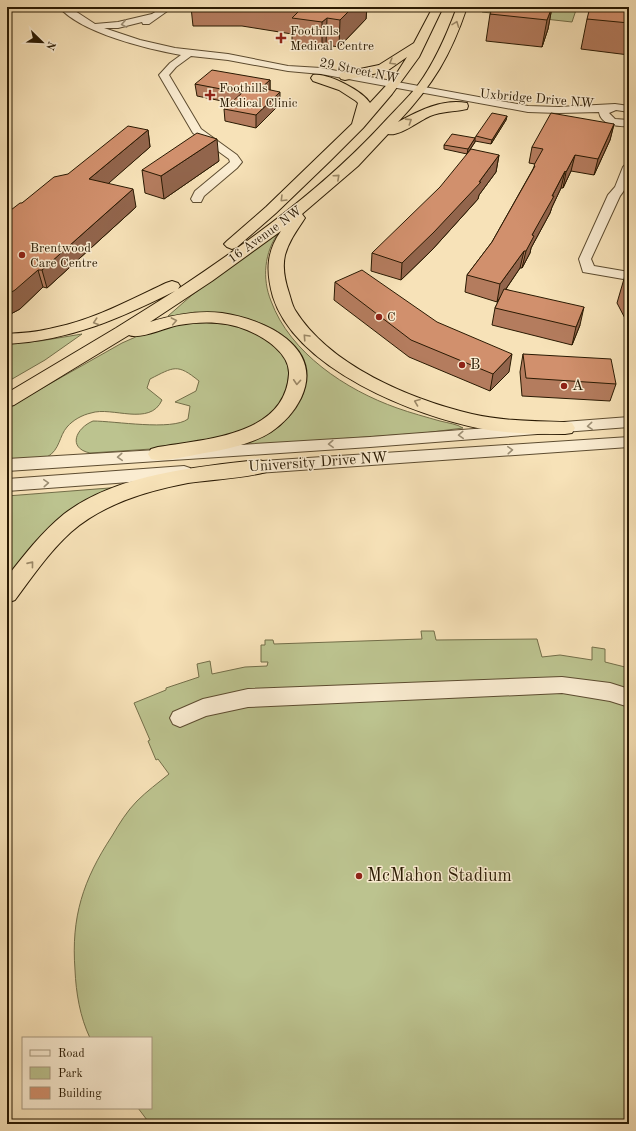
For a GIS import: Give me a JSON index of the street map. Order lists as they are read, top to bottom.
{
  "streets": {
    "highway": ["16 Avenue NW"],
    "street": ["29 Street NW", "Uxbridge Drive NW", "University Drive NW"]
  },
  "crossings": [
    ["29 Street NW", "Uxbridge Drive NW"],
    ["29 Street NW", "16 Avenue NW"],
    ["Uxbridge Drive NW", "16 Avenue NW"]
  ],
  "places": {
    "health": ["Foothills Medical Centre", "Foothills Medical Clinic"],
    "other": [
      "Brentwood Care Centre",
      "C",
      "B",
      "A",
      "McMahon Stadium"
    ]
  },
  "legend": ["Road", "Park", "Building"],
  "north": "bottom right"
}
